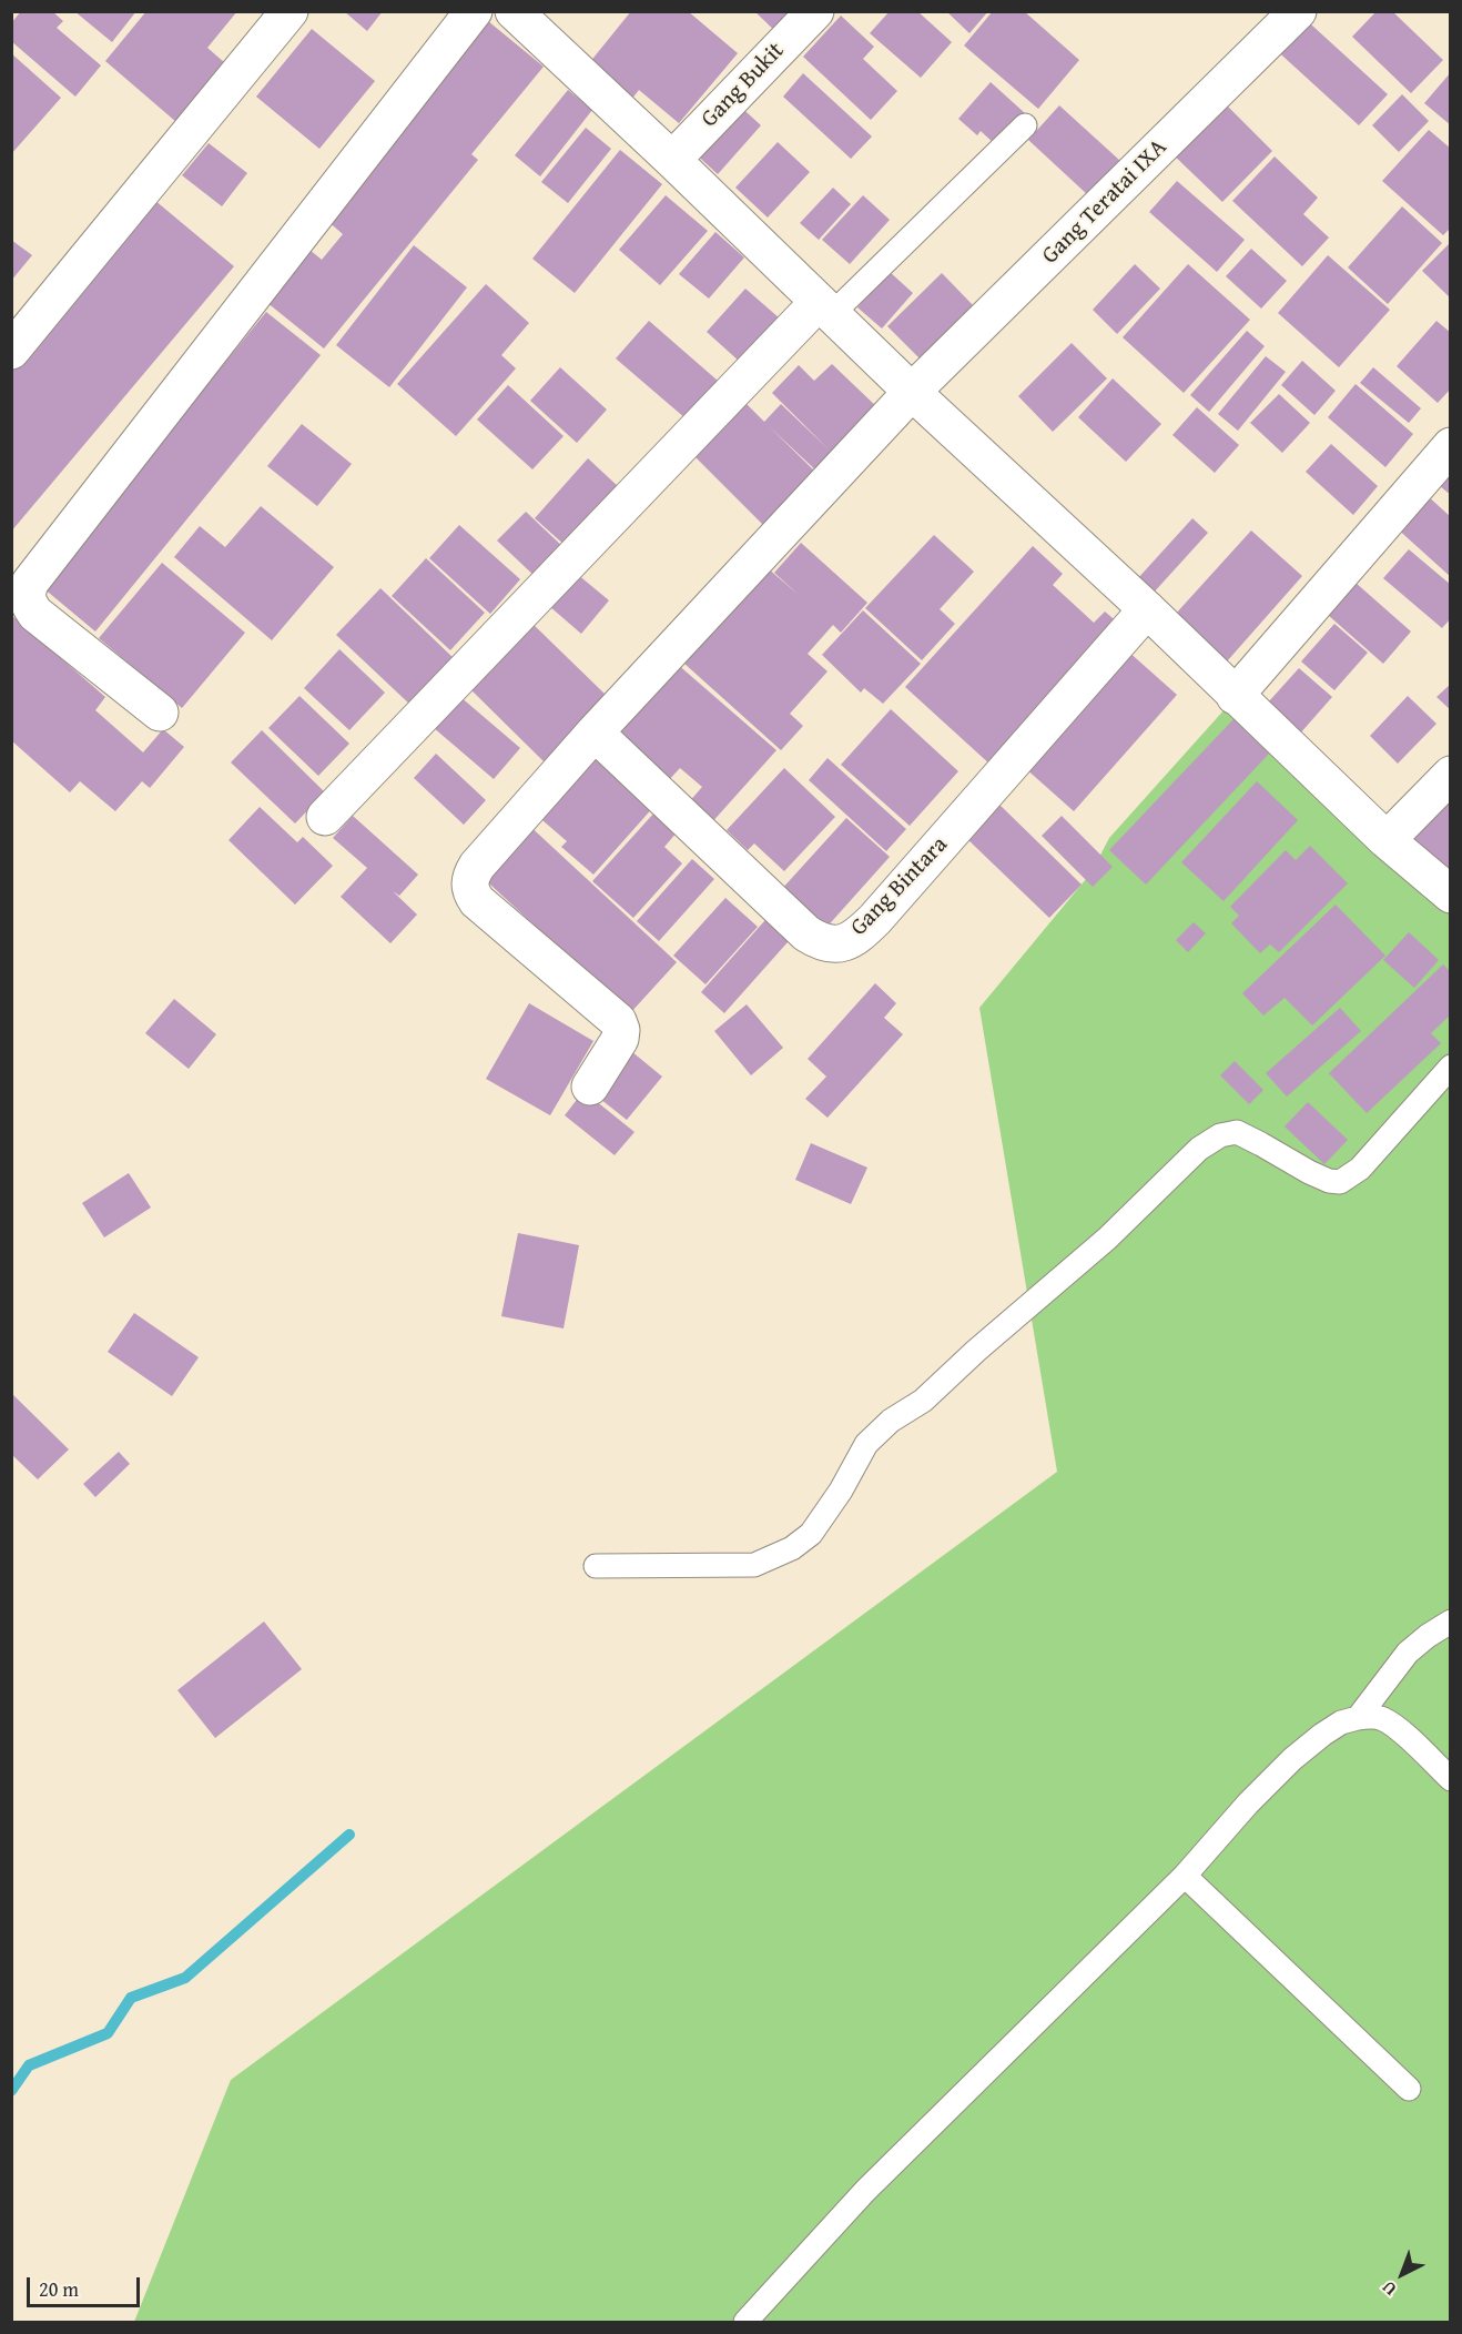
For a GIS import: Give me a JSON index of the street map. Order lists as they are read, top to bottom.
{
  "streets": {
    "street": ["Gang Bukit", "Gang Teratai IXA", "Gang Bintara"]
  },
  "crossings": [
    ["Gang Teratai IXA", "Gang Bintara"]
  ],
  "scale_bar": "20 m",
  "north": "bottom left"
}
